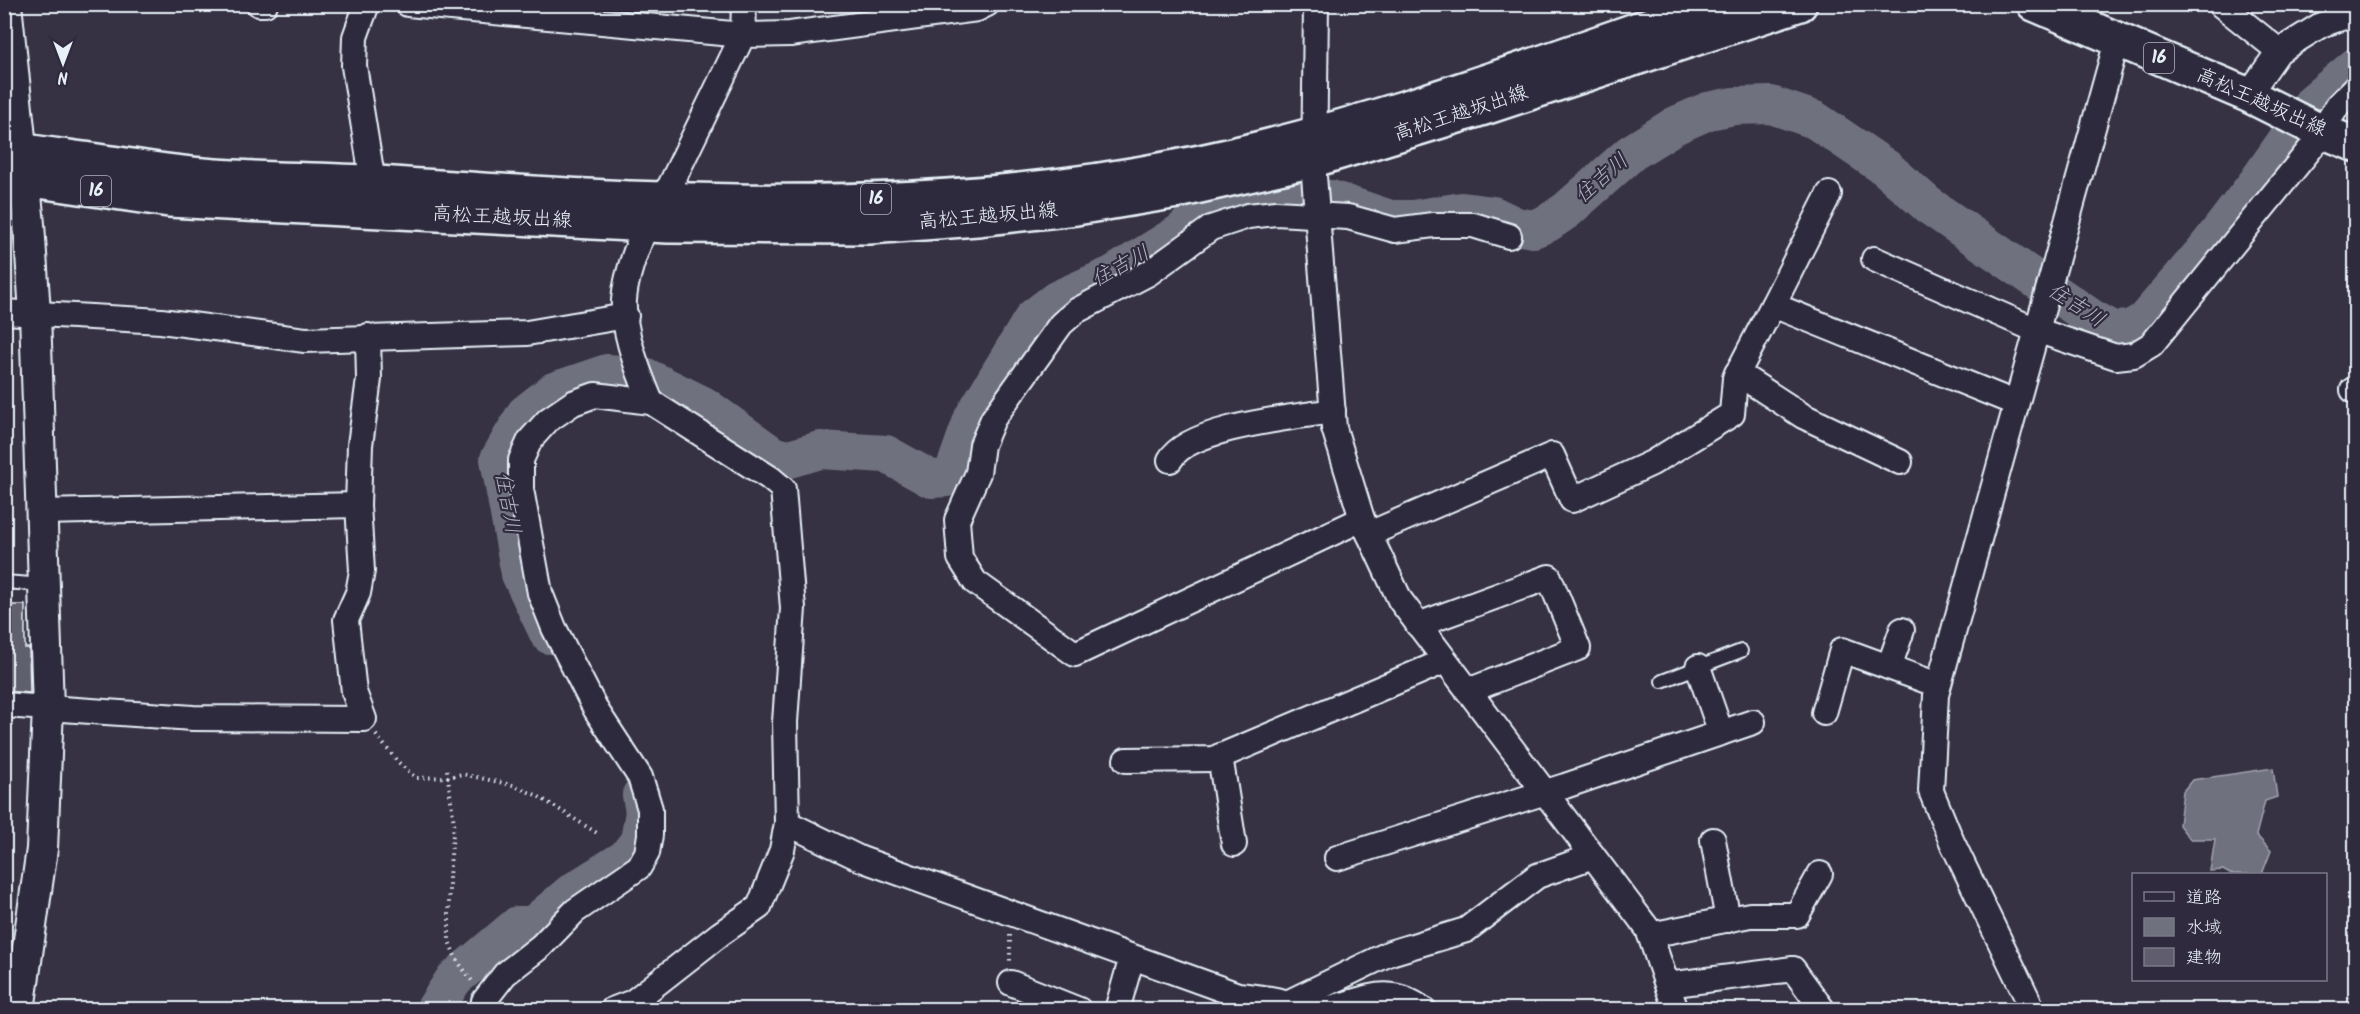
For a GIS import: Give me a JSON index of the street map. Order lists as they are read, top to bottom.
{
  "streets": {
    "main road": ["16", "高松王越坂出線"]
  },
  "water": ["住吉川"],
  "legend": ["道路", "水域", "建物"],
  "north": "bottom"
}
